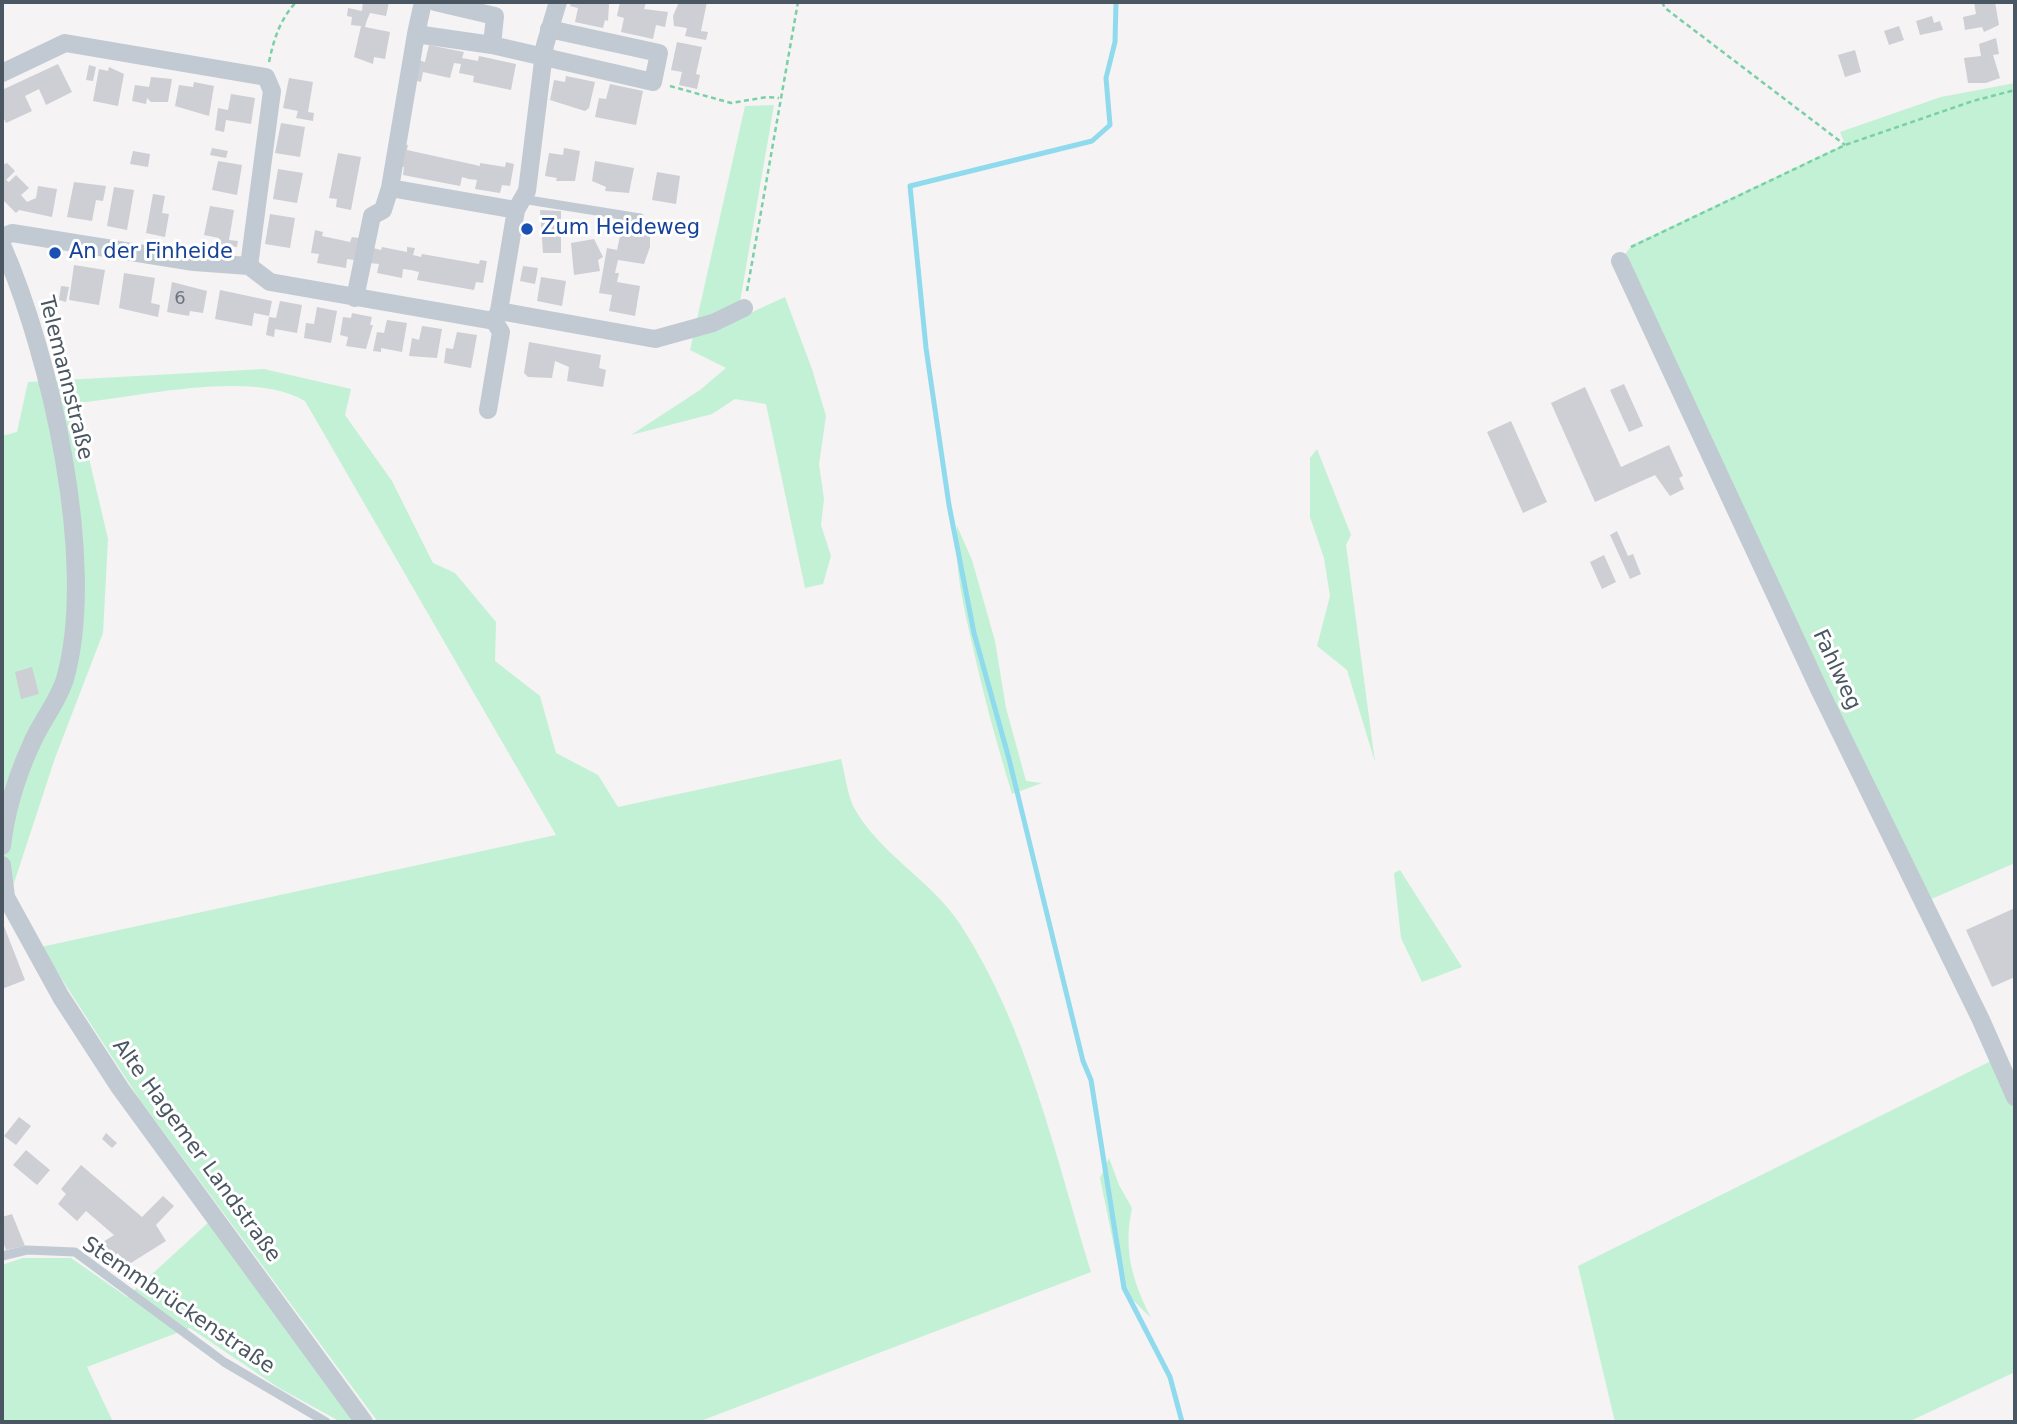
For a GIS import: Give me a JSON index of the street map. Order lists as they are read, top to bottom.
{
  "streets": {
    "street": ["Telemannstraße", "Fahlweg", "Alte Hagemer Landstraße"],
    "lane": ["Stemmbrückenstraße"]
  },
  "places": ["Zum Heideweg", "An der Finheide"],
  "house_numbers": ["6"]
}
